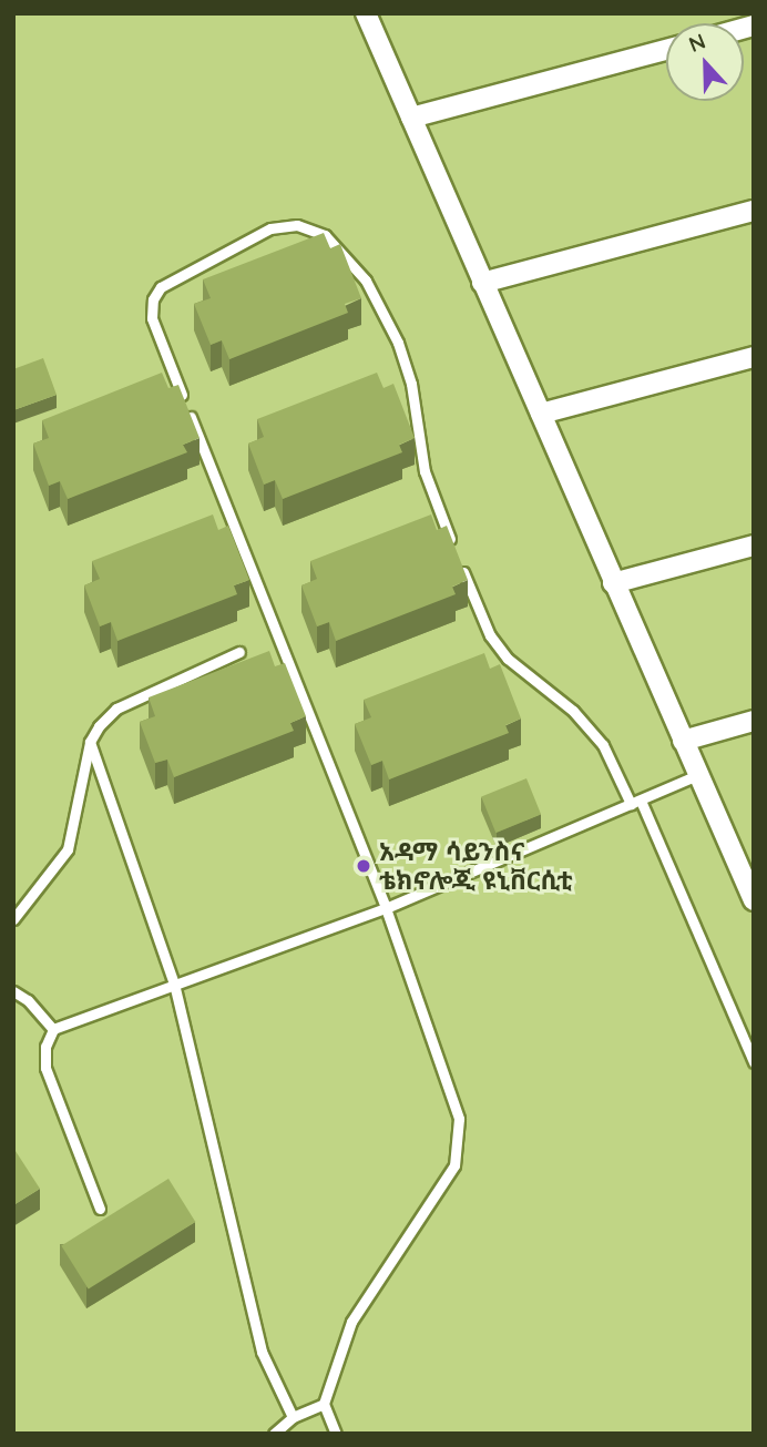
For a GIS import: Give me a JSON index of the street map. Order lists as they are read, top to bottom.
{
  "places": ["አዳማ ሳይንስና ቴክኖሎጂ ዩኒቨርሲቲ"],
  "north": "top"
}
